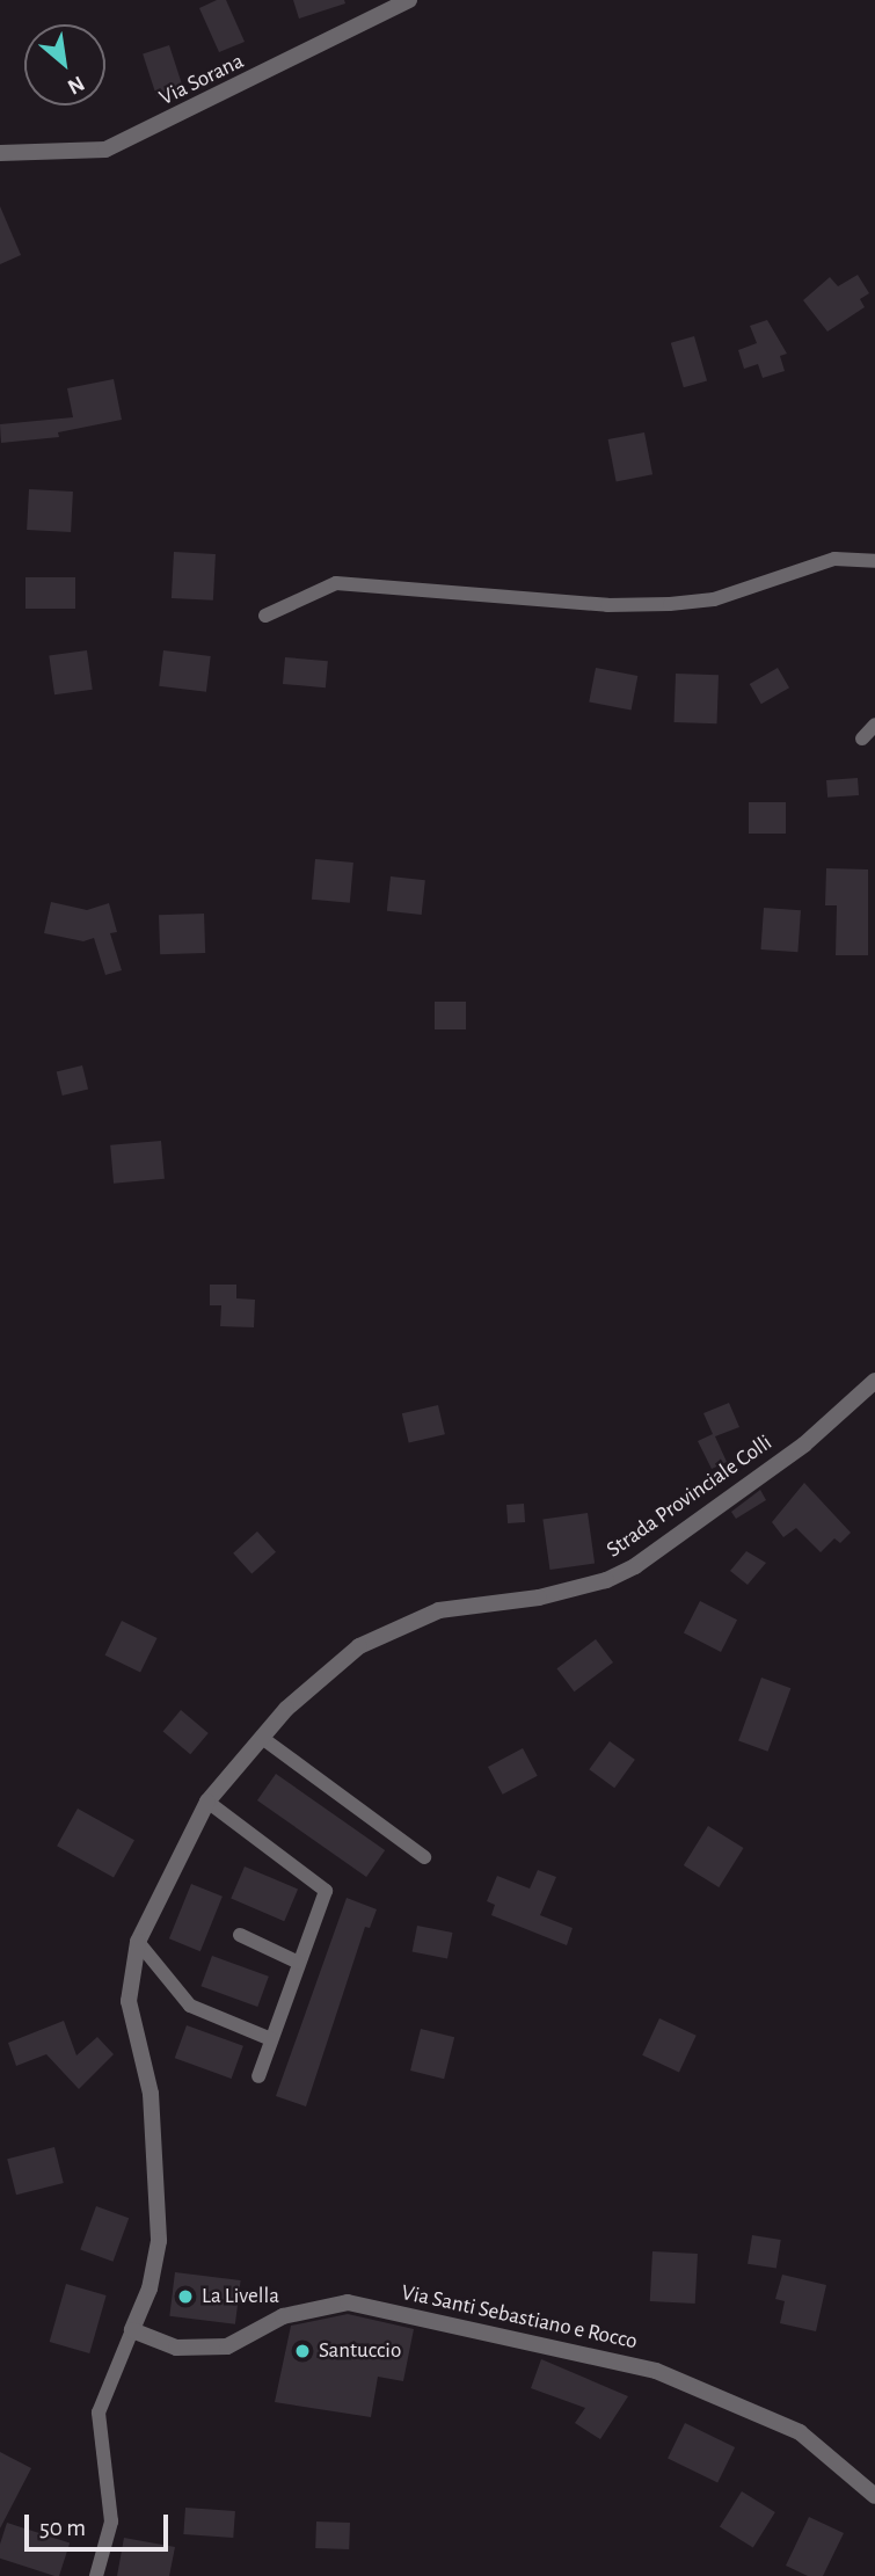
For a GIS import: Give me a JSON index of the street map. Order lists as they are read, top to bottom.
{
  "streets": {
    "street": ["Via Sorana", "Strada Provinciale Colli", "Via Santi Sebastiano e Rocco"]
  },
  "crossings": [
    ["Strada Provinciale Colli", "Via Santi Sebastiano e Rocco"]
  ],
  "places": ["La Livella", "Santuccio"],
  "scale_bar": "50 m",
  "north": "bottom right"
}
